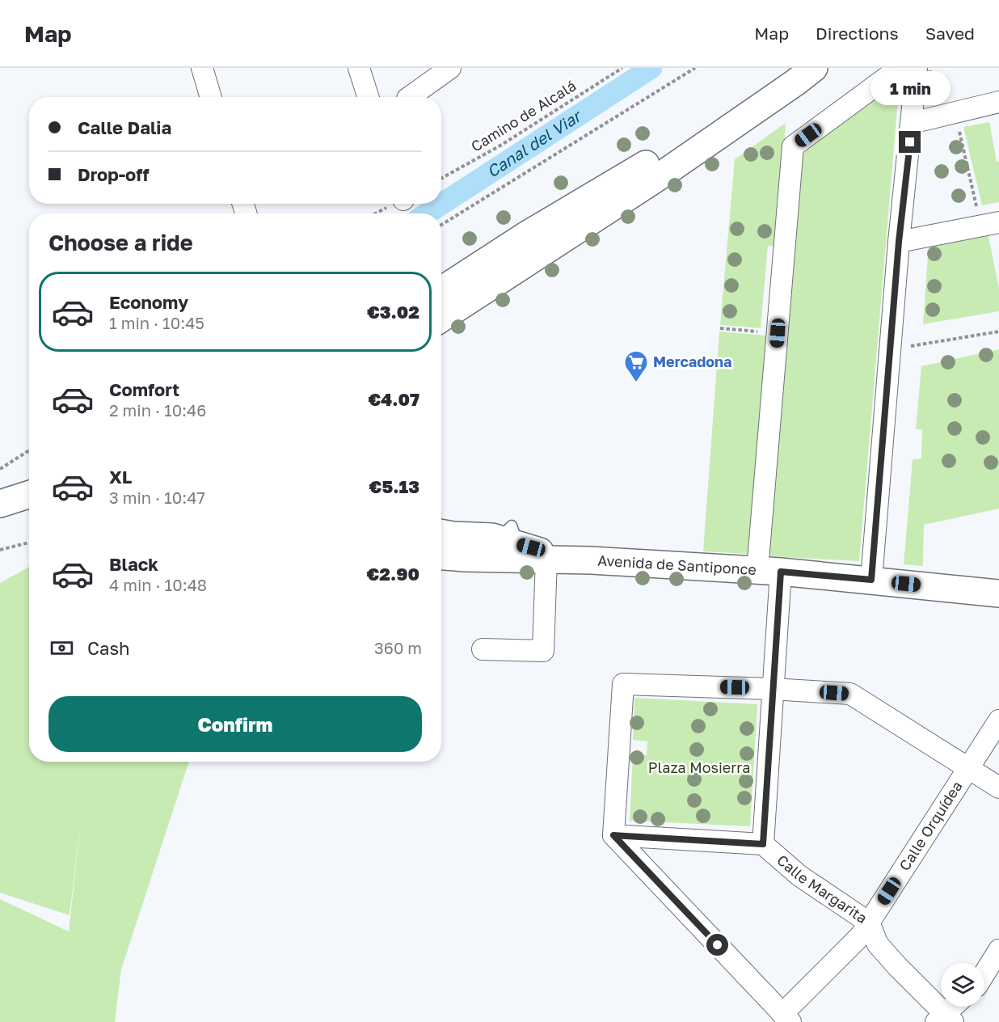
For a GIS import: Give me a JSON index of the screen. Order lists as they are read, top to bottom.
{
  "streets": {
    "main road": ["Avenida de Santiponce"],
    "street": ["Calle Orquídea", "Calle Margarita"],
    "path": ["Camino de Alcalá"]
  },
  "crossings": [
    ["Calle Orquídea", "Calle Margarita"]
  ],
  "water": ["Canal del Viar"],
  "parks": ["Plaza Mosierra"],
  "places": {
    "supermarket": ["Mercadona"]
  },
  "page": {
    "header": "Map",
    "nav": ["Map", "Directions", "Saved"],
    "bubble": "1 min",
    "banner": ["Calle Dalia", "Drop-off"],
    "heading": "Choose a ride",
    "list": [
      {
        "name": "Economy",
        "note": "1 min · 10:45",
        "value": "€3.02"
      },
      {
        "name": "Comfort",
        "note": "2 min · 10:46",
        "value": "€4.07"
      },
      {
        "name": "XL",
        "note": "3 min · 10:47",
        "value": "€5.13"
      },
      {
        "name": "Black",
        "note": "4 min · 10:48",
        "value": "€2.90"
      }
    ],
    "pay": ["Cash", "360 m"],
    "buttons": "Confirm"
  }
}
